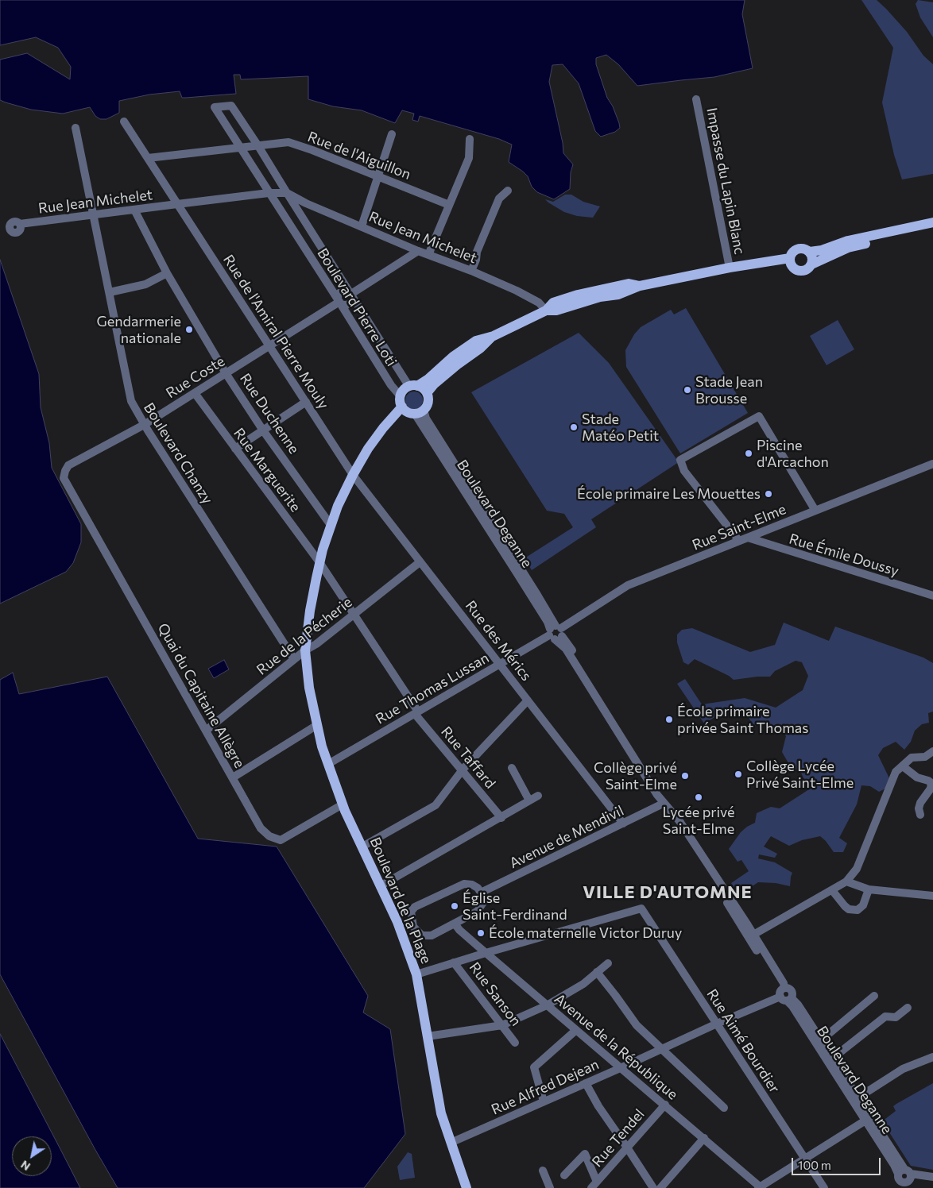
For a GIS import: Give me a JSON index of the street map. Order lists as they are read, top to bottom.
{
  "streets": {
    "main road": ["Boulevard de la Plage"],
    "street": [
      "Rue de l'Aiguillon",
      "Impasse du Lapin Blanc",
      "Rue Jean Michelet",
      "Boulevard Pierre Loti",
      "Rue de l'Amiral Pierre Mouly",
      "Rue Coste",
      "Rue Duchenne",
      "Boulevard Chanzy",
      "Rue Marguerite",
      "Boulevard Deganne",
      "Rue Saint-Elme",
      "Rue Émile Doussy",
      "Rue de la Pécherie",
      "Rue des Mérics",
      "Rue Thomas Lussan",
      "Quai du Capitaine Allègre",
      "Rue Taffard",
      "Avenue de Mendivil",
      "Rue Sanson",
      "Rue Aimé Bourdier",
      "Avenue de la République",
      "Rue Alfred Dejean",
      "Rue Tendel"
    ]
  },
  "crossings": [
    ["Rue de l'Aiguillon", "Boulevard Pierre Loti"],
    ["Rue Jean Michelet", "Boulevard Pierre Loti"],
    ["Rue Jean Michelet", "Rue de l'Amiral Pierre Mouly"],
    ["Rue Jean Michelet", "Rue Duchenne"],
    ["Rue Jean Michelet", "Boulevard Chanzy"],
    ["Boulevard Pierre Loti", "Rue Coste"],
    ["Boulevard Pierre Loti", "Boulevard Deganne"],
    ["Boulevard Pierre Loti", "Boulevard de la Plage"],
    ["Rue de l'Amiral Pierre Mouly", "Rue Coste"],
    ["Rue de l'Amiral Pierre Mouly", "Rue des Mérics"],
    ["Rue de l'Amiral Pierre Mouly", "Boulevard de la Plage"],
    ["Rue Coste", "Rue Duchenne"],
    ["Rue Coste", "Boulevard Chanzy"],
    ["Rue Coste", "Rue Marguerite"],
    ["Rue Coste", "Quai du Capitaine Allègre"],
    ["Rue Duchenne", "Boulevard de la Plage"],
    ["Boulevard Chanzy", "Rue de la Pécherie"],
    ["Rue Marguerite", "Rue de la Pécherie"],
    ["Rue Marguerite", "Rue Taffard"],
    ["Rue Marguerite", "Boulevard de la Plage"],
    ["Boulevard Deganne", "Rue Saint-Elme"],
    ["Boulevard Deganne", "Rue Thomas Lussan"],
    ["Boulevard Deganne", "Avenue de Mendivil"],
    ["Boulevard Deganne", "Boulevard de la Plage"],
    ["Boulevard Deganne", "Rue Alfred Dejean"],
    ["Rue Saint-Elme", "Rue Émile Doussy"],
    ["Rue Saint-Elme", "Rue Thomas Lussan"],
    ["Rue de la Pécherie", "Rue des Mérics"],
    ["Rue de la Pécherie", "Quai du Capitaine Allègre"],
    ["Rue de la Pécherie", "Rue Taffard"],
    ["Rue de la Pécherie", "Boulevard de la Plage"],
    ["Rue des Mérics", "Rue Thomas Lussan"],
    ["Rue des Mérics", "Avenue de Mendivil"],
    ["Rue des Mérics", "Boulevard de la Plage"],
    ["Rue Thomas Lussan", "Rue Taffard"],
    ["Rue Thomas Lussan", "Boulevard de la Plage"],
    ["Quai du Capitaine Allègre", "Boulevard de la Plage"],
    ["Boulevard de la Plage", "Rue Alfred Dejean"],
    ["Rue Aimé Bourdier", "Avenue de la République"],
    ["Rue Aimé Bourdier", "Rue Alfred Dejean"],
    ["Avenue de la République", "Rue Alfred Dejean"],
    ["Avenue de la République", "Rue Tendel"]
  ],
  "districts": ["VILLE D'AUTOMNE"],
  "places": [
    "Gendarmerie nationale",
    "Stade Jean Brousse",
    "Stade Matéo Petit",
    "Piscine d'Arcachon",
    "École primaire Les Mouettes",
    "École primaire privée Saint Thomas",
    "Collège Lycée Privé Saint-Elme",
    "Collège privé Saint-Elme",
    "Lycée privé Saint-Elme",
    "Église Saint-Ferdinand",
    "École maternelle Victor Duruy"
  ],
  "scale_bar": "100 m",
  "north": "bottom left"
}
